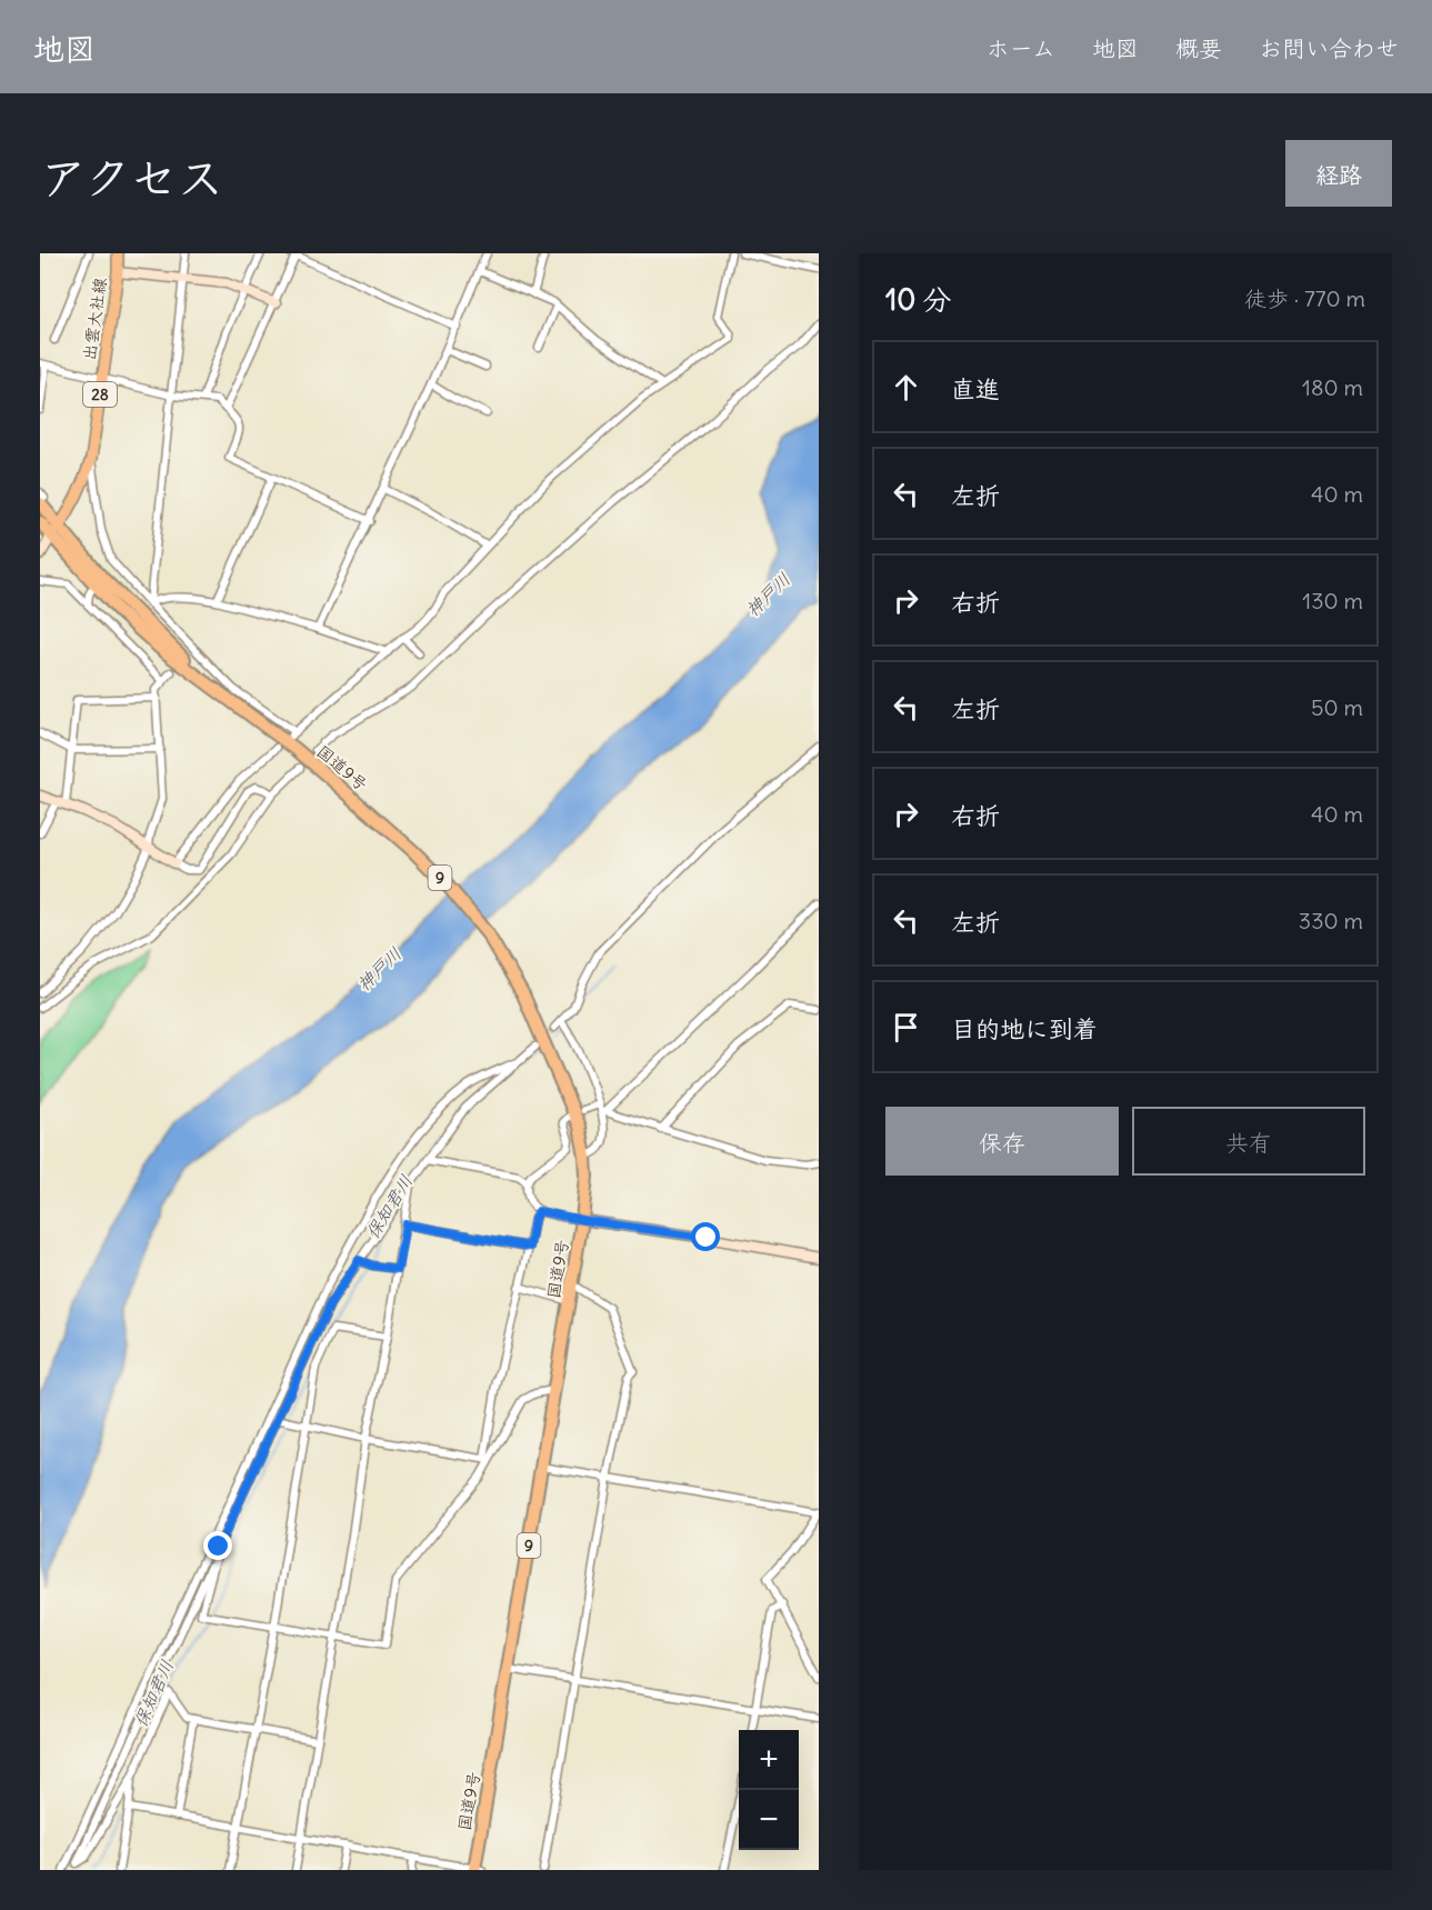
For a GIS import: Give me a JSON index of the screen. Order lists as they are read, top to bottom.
{
  "streets": {
    "highway": ["国道9号", "9"],
    "main road": ["出雲大社線", "28"]
  },
  "crossings": [
    ["出雲大社線", "国道9号"]
  ],
  "water": ["神戸川", "保知君川"],
  "page": {
    "header": "地図",
    "nav": [
      "ホーム",
      "地図",
      "概要",
      "お問い合わせ"
    ],
    "title": "アクセス",
    "buttons": [
      "経路",
      ["保存", "共有"]
    ],
    "heading": ["10 分", "徒歩 · 770 m"],
    "list": [
      ["直進", "180 m"],
      ["左折", "40 m"],
      ["右折", "130 m"],
      ["左折", "50 m"],
      ["右折", "40 m"],
      ["左折", "330 m"],
      "目的地に到着"
    ],
    "map_buttons": ["+", "−"]
  }
}
